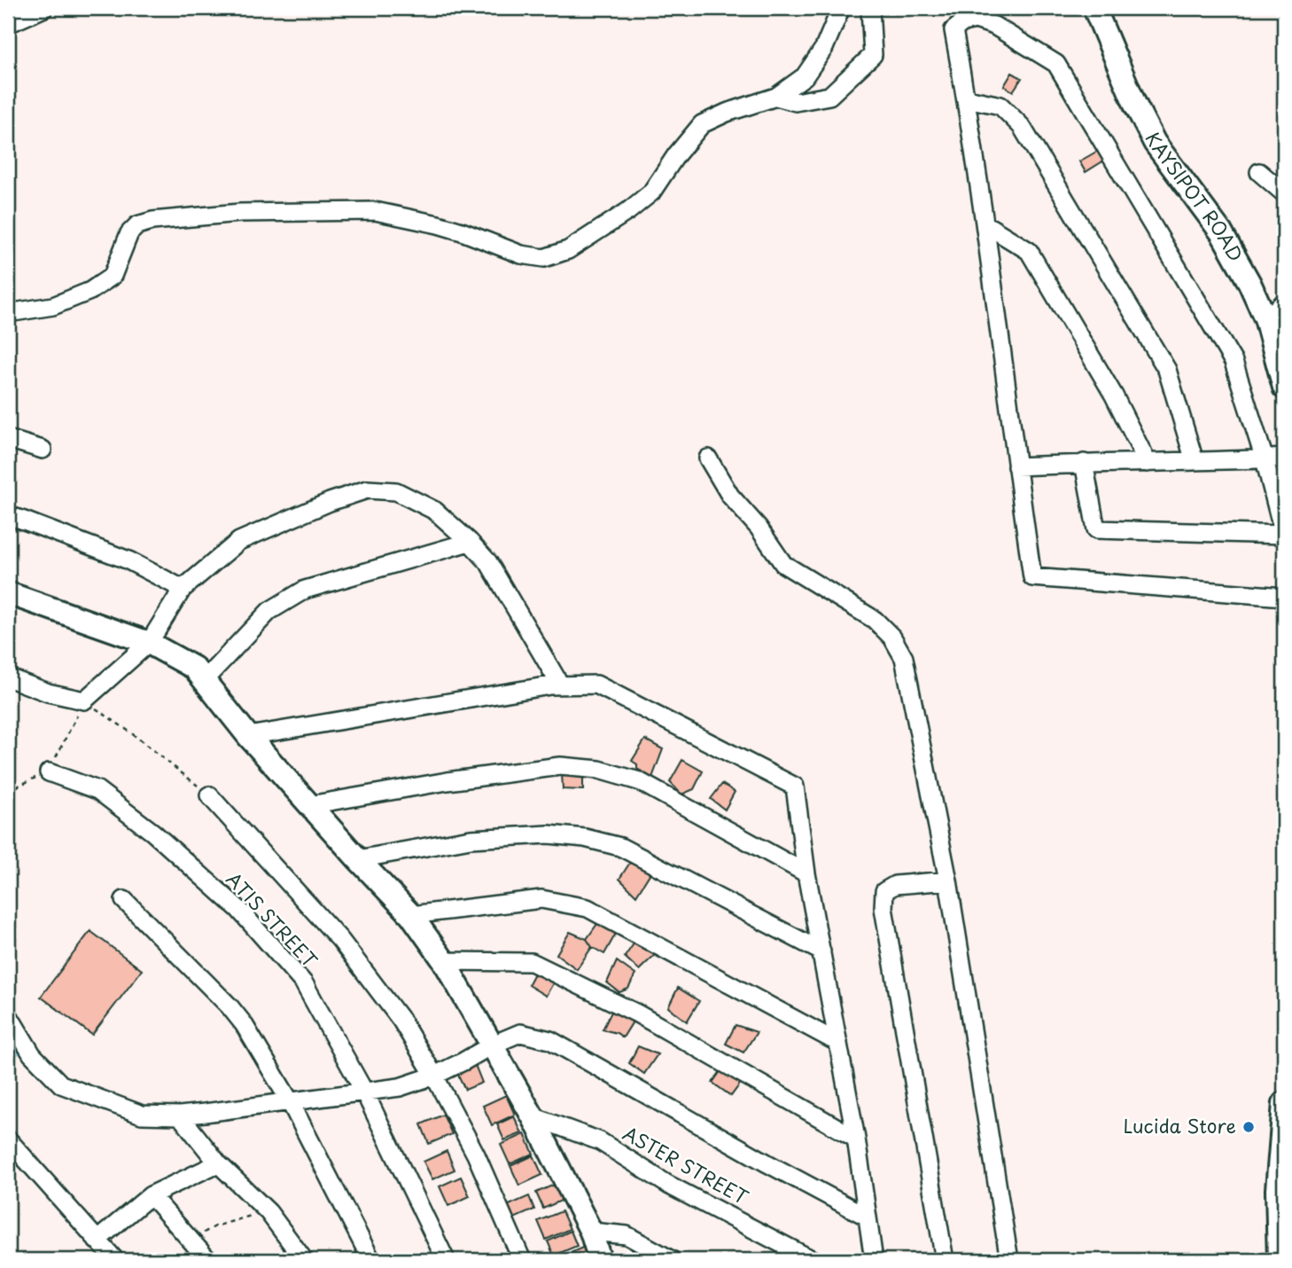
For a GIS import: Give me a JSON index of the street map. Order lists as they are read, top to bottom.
{
  "streets": {
    "street": ["KAYSIPOT ROAD", "ATIS STREET", "ASTER STREET"]
  },
  "places": ["Lucida Store"]
}
